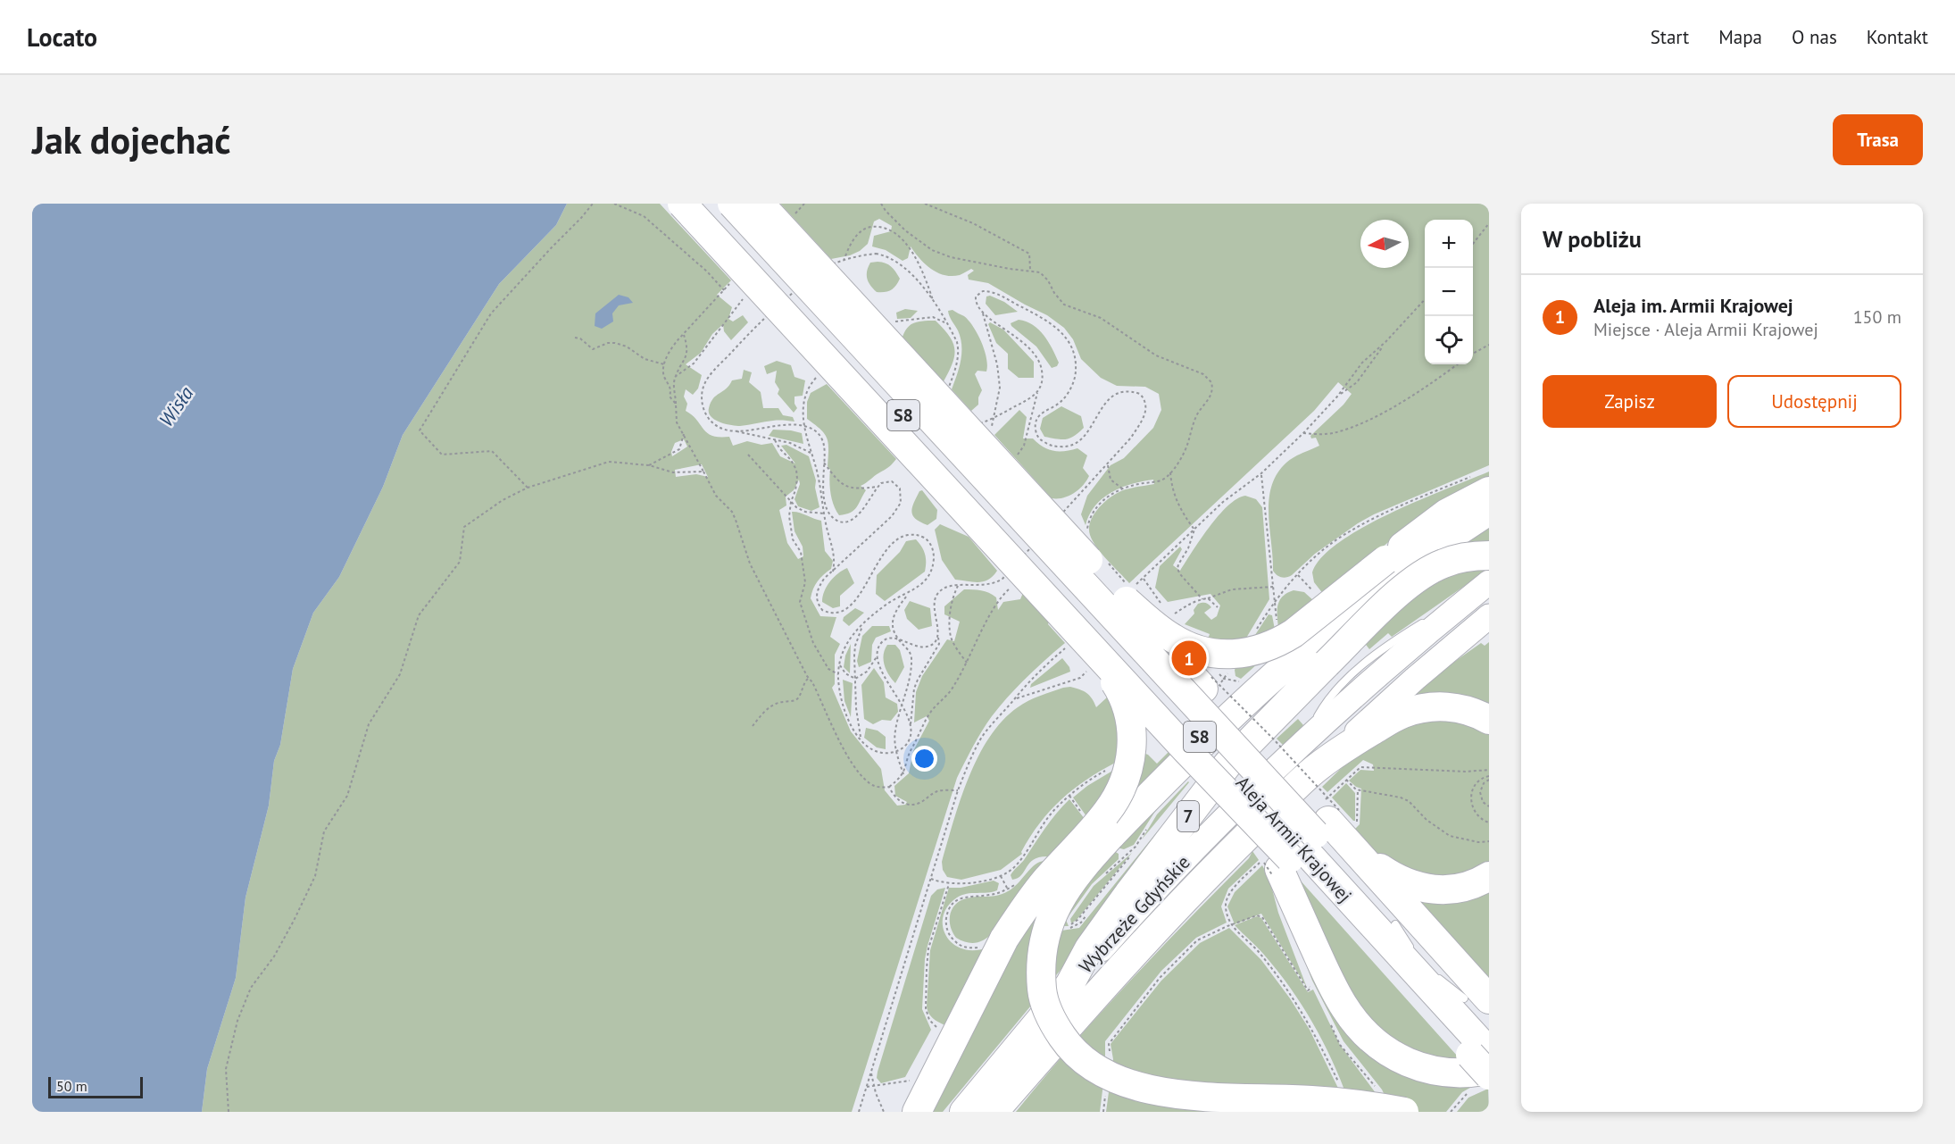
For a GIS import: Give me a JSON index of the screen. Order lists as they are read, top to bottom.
{
  "streets": {
    "highway": [
      "S8",
      "7",
      "Aleja Armii Krajowej",
      "Wybrzeże Gdyńskie"
    ]
  },
  "crossings": [
    ["S8", "Aleja Armii Krajowej"],
    ["7", "Wybrzeże Gdyńskie"]
  ],
  "water": ["Wisła"],
  "scale_bar": "50 m",
  "north": "left",
  "page": {
    "header": "Locato",
    "nav": [
      "Start",
      "Mapa",
      "O nas",
      "Kontakt"
    ],
    "buttons": [
      "Trasa",
      ["Zapisz", "Udostępnij"]
    ],
    "title": "Jak dojechać",
    "heading": "W pobliżu",
    "map_buttons": ["+", "−"],
    "list": [
      {
        "mark": "1",
        "name": "Aleja im. Armii Krajowej",
        "note": "Miejsce · Aleja Armii Krajowej",
        "value": "150 m"
      }
    ],
    "pins": "1",
    "scale": "50 m"
  }
}
